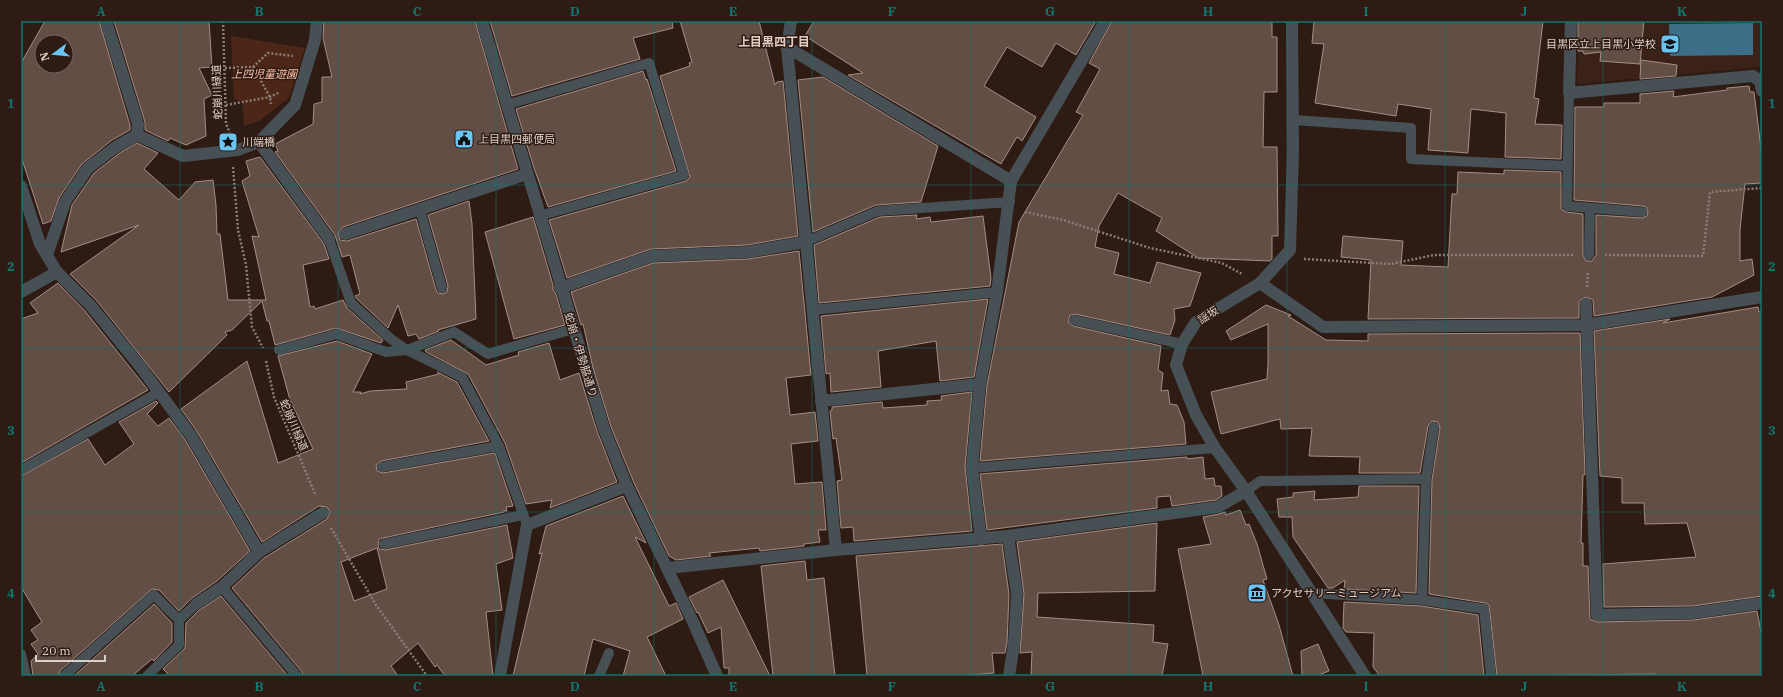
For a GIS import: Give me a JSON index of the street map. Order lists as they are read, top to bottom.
{
  "streets": {
    "street": ["謡坂", "蛇崩・伊勢脇通り"],
    "path": ["蛇崩川緑道"]
  },
  "districts": ["上目黒四丁目"],
  "parks": ["上四児童遊園"],
  "places": {
    "school or university": ["目黒区立上目黒小学校"],
    "public building": ["上目黒四郵便局"],
    "place": ["川端橋"],
    "museum": ["アクセサリーミュージアム"]
  },
  "scale_bar": "20 m",
  "north": "left",
  "grid": {
    "columns": [
      "A",
      "B",
      "C",
      "D",
      "E",
      "F",
      "G",
      "H",
      "I",
      "J",
      "K"
    ],
    "rows": [
      "1",
      "2",
      "3",
      "4"
    ]
  }
}
